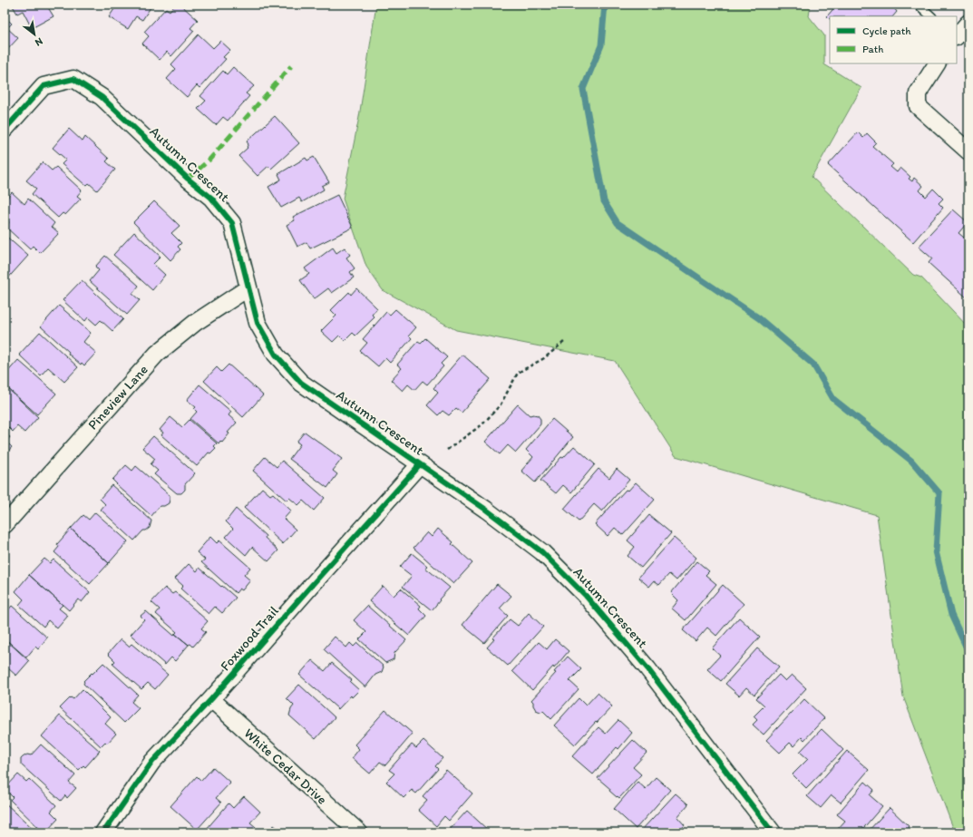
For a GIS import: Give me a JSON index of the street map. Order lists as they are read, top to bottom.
{
  "streets": {
    "street": [
      "Autumn Crescent",
      "Pineview Lane",
      "Foxwood Trail",
      "White Cedar Drive"
    ]
  },
  "crossings": [
    ["Autumn Crescent", "Pineview Lane"],
    ["Autumn Crescent", "Foxwood Trail"],
    ["Foxwood Trail", "White Cedar Drive"]
  ],
  "legend": ["Cycle path", "Path"],
  "north": "bottom right"
}
